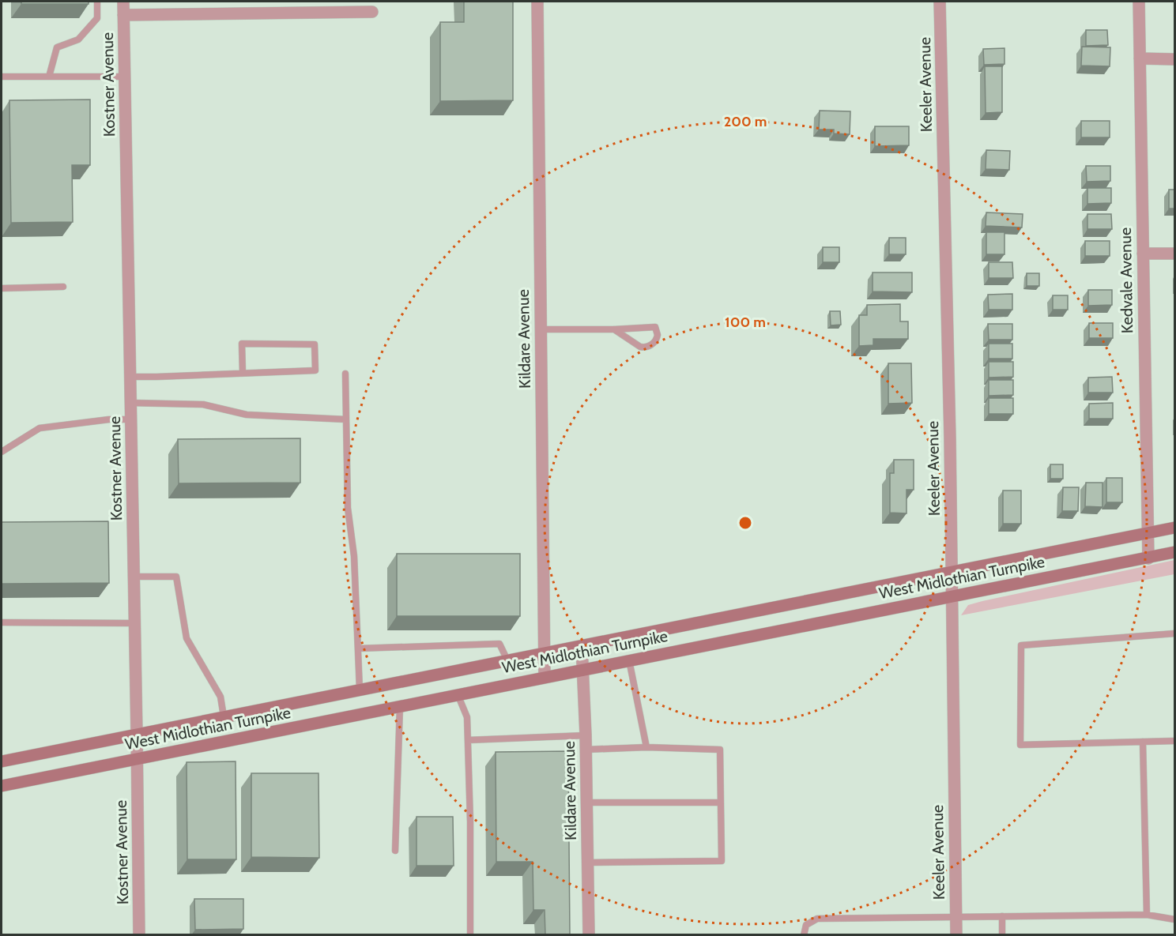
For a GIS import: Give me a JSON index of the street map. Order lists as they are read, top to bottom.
{
  "streets": {
    "main road": ["West Midlothian Turnpike"],
    "street": [
      "Kostner Avenue",
      "Keeler Avenue",
      "Kedvale Avenue",
      "Kildare Avenue"
    ]
  },
  "crossings": [
    ["Kostner Avenue", "West Midlothian Turnpike"],
    ["Keeler Avenue", "West Midlothian Turnpike"],
    ["Kedvale Avenue", "West Midlothian Turnpike"],
    ["Kildare Avenue", "West Midlothian Turnpike"]
  ],
  "rings": ["200 m", "100 m"]
}
